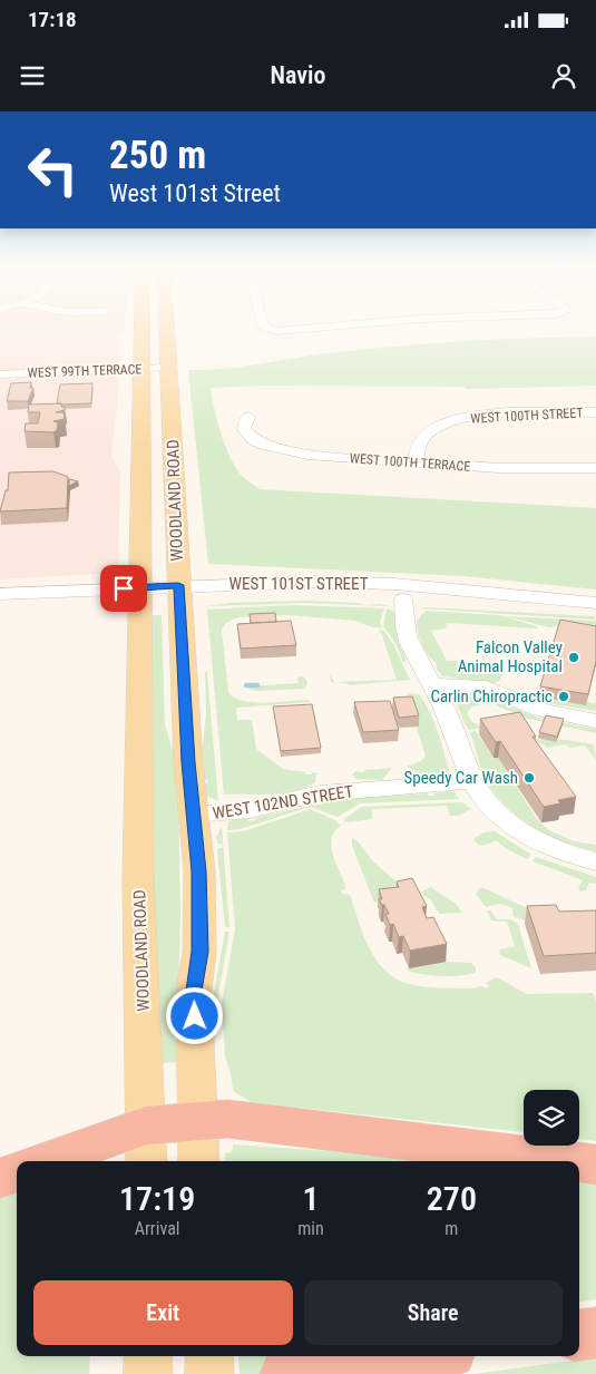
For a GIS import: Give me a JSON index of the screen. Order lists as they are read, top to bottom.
{
  "streets": {
    "main road": ["WOODLAND ROAD"],
    "street": [
      "WEST 99TH TERRACE",
      "WEST 100TH STREET",
      "WEST 100TH TERRACE",
      "WEST 101ST STREET",
      "WEST 102ND STREET"
    ]
  },
  "crossings": [
    ["WEST 99TH TERRACE", "WOODLAND ROAD"],
    ["WEST 100TH STREET", "WEST 100TH TERRACE"],
    ["WOODLAND ROAD", "WEST 101ST STREET"],
    ["WOODLAND ROAD", "WEST 102ND STREET"]
  ],
  "places": ["Falcon Valley Animal Hospital", "Carlin Chiropractic", "Speedy Car Wash"],
  "page": {
    "status": "17:18",
    "header": "Navio",
    "turn": ["250 m", "West 101st Street"],
    "eta": [
      "17:19",
      "Arrival",
      "1",
      "min",
      "270",
      "m"
    ],
    "buttons": ["Exit", "Share"]
  }
}
